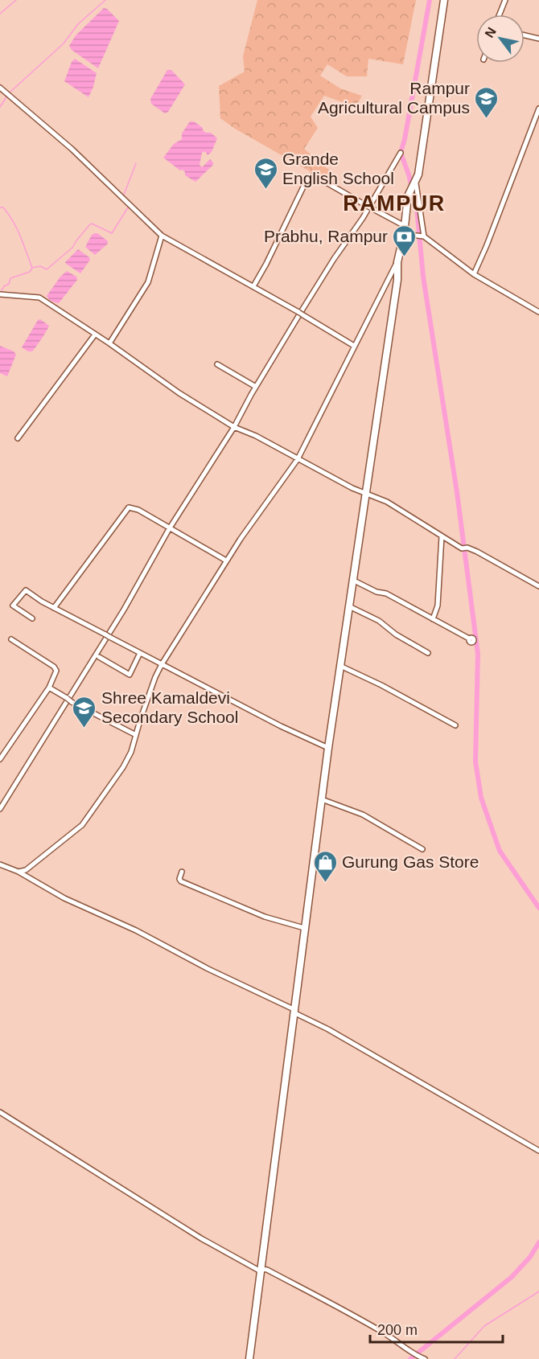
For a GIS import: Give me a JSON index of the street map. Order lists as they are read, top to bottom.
{
  "districts": ["RAMPUR"],
  "places": {
    "school or university": ["Rampur Agricultural Campus", "Grande English School", "Shree Kamaldevi Secondary School"],
    "bank": ["Prabhu, Rampur"],
    "shop": ["Gurung Gas Store"]
  },
  "scale_bar": "200 m",
  "north": "top left"
}
